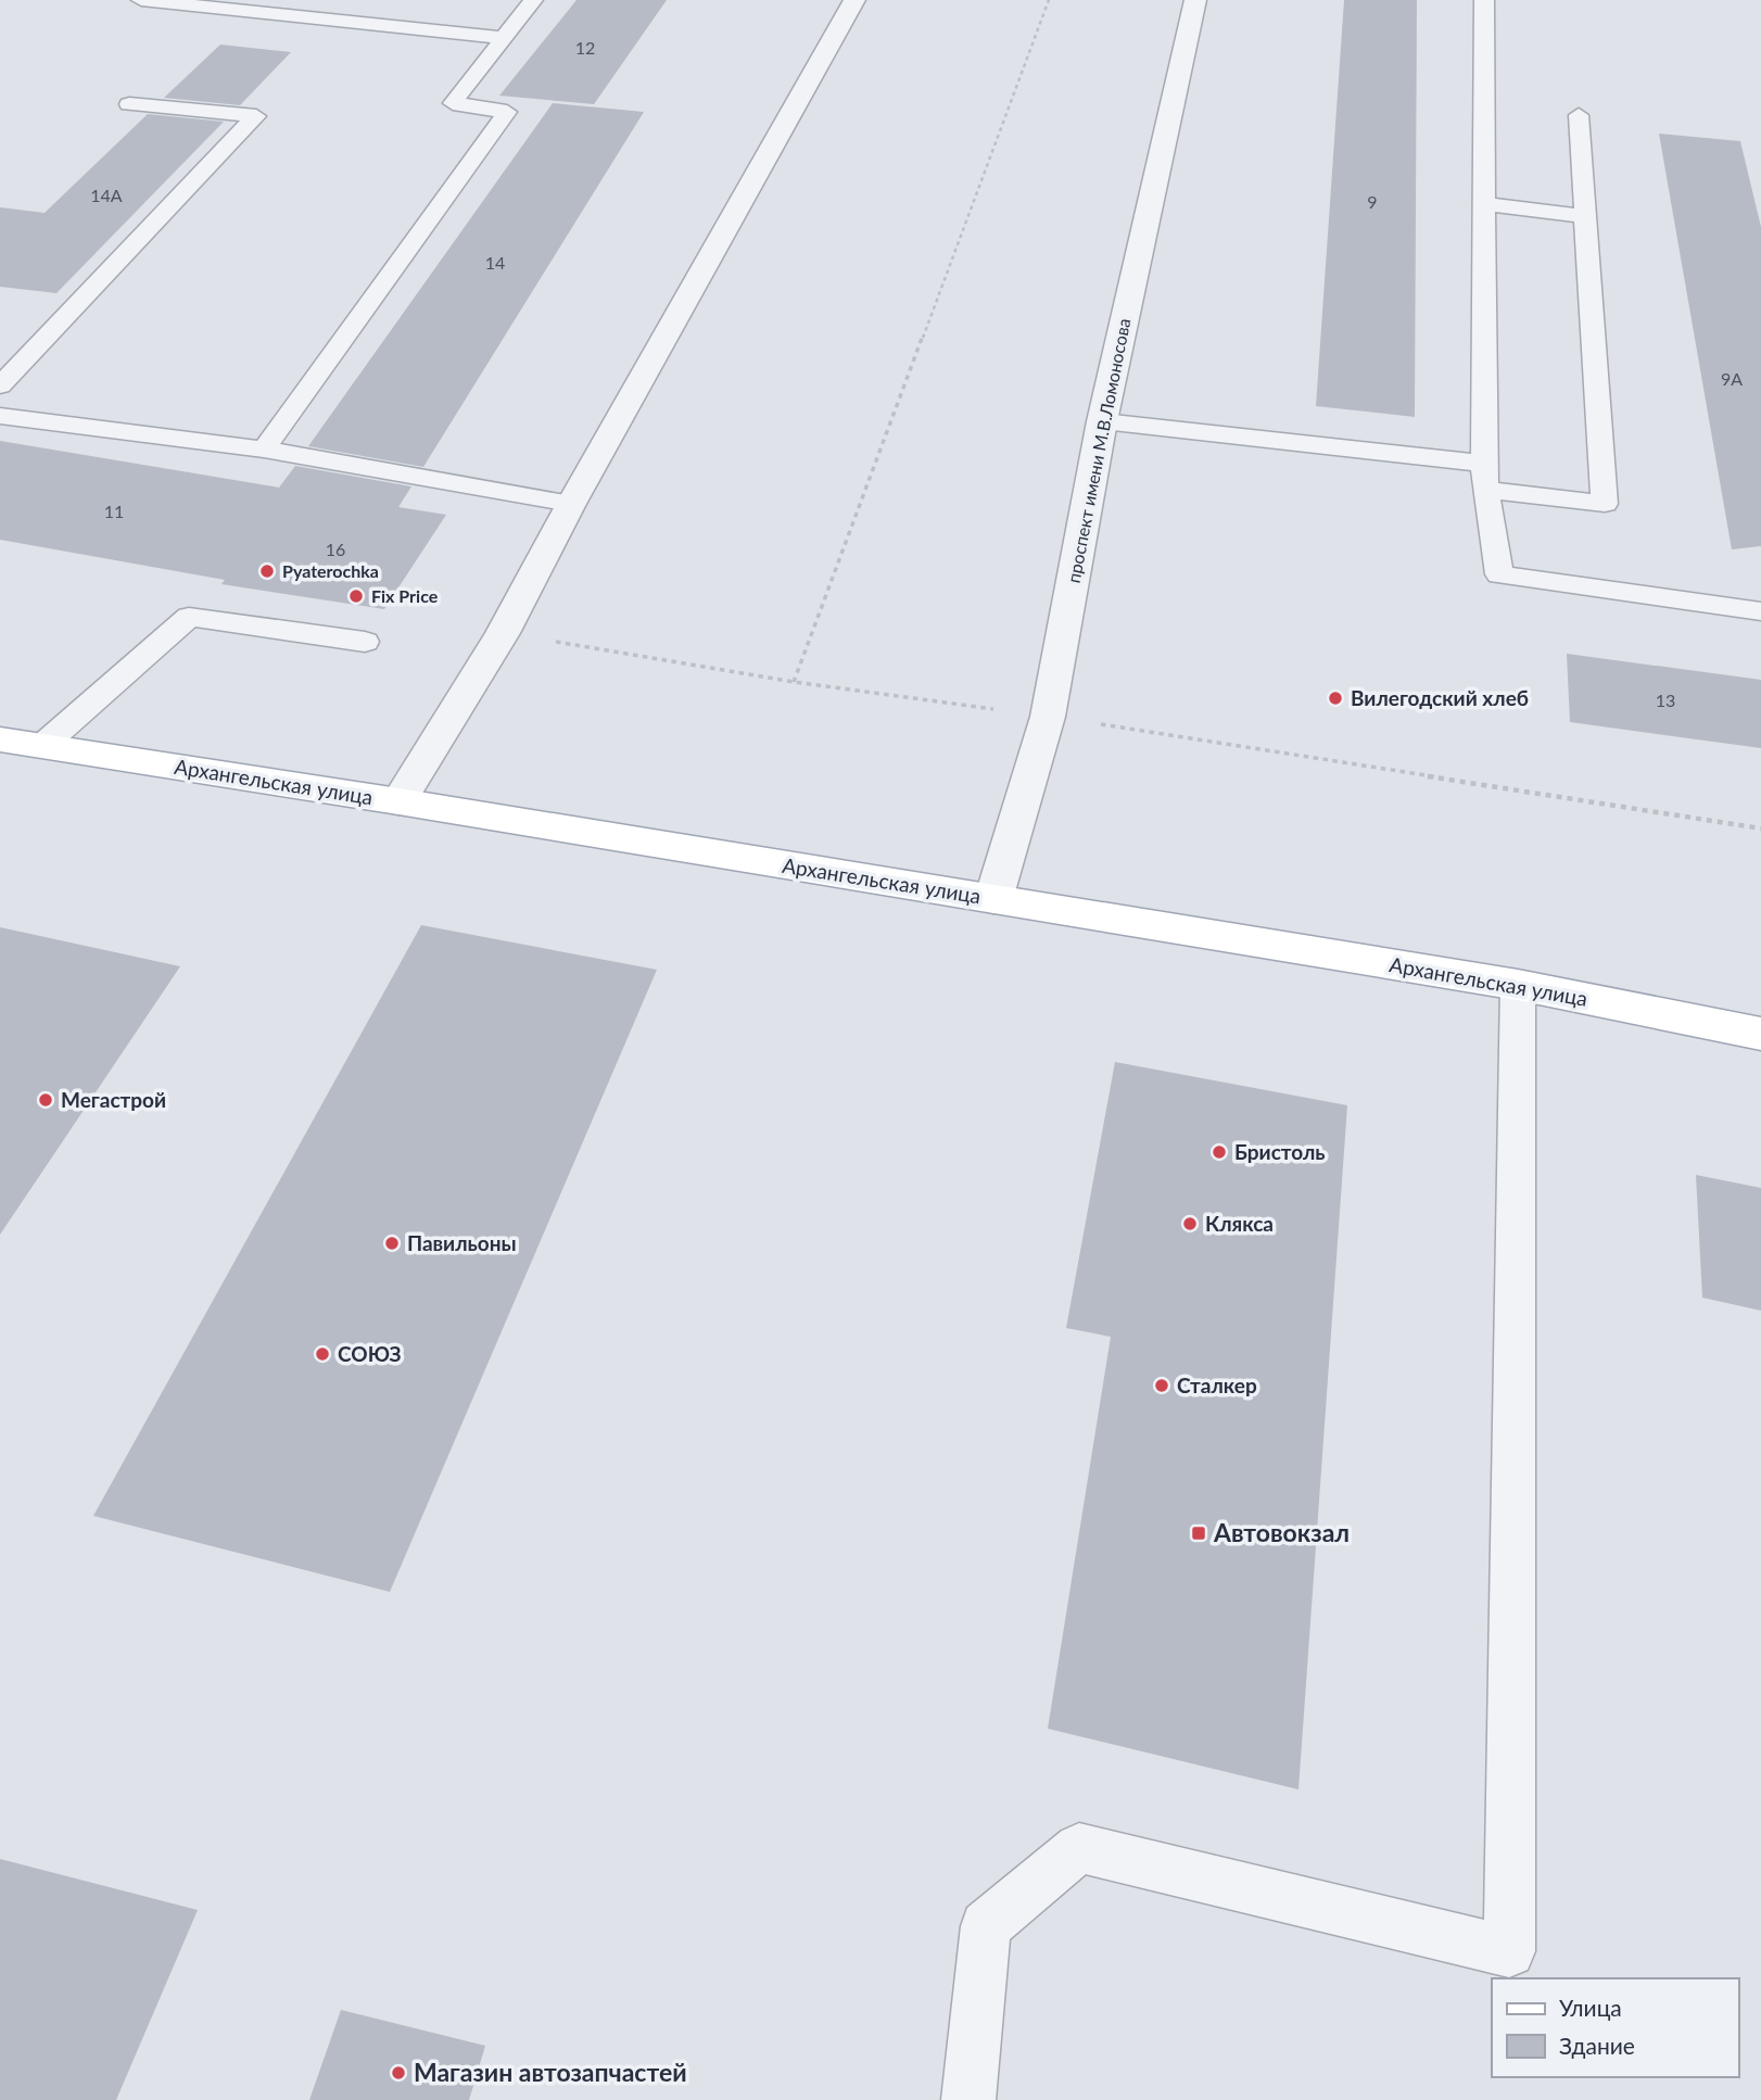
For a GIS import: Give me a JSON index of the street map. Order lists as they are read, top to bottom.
{
  "streets": {
    "main road": ["Архангельская улица"],
    "street": ["проспект имени М.В.Ломоносова"]
  },
  "crossings": [
    ["проспект имени М.В.Ломоносова", "Архангельская улица"]
  ],
  "places": {
    "other": [
      "Pyaterochka",
      "Fix Price",
      "Вилегодский хлеб",
      "Мегастрой",
      "Бристоль",
      "Клякса",
      "Павильоны",
      "СОЮЗ",
      "Сталкер",
      "Магазин автозапчастей"
    ],
    "transit": ["Автовокзал"]
  },
  "house_numbers": [
    "12",
    "14А",
    "9",
    "14",
    "9А",
    "11",
    "16",
    "13"
  ],
  "legend": ["Улица", "Здание"]
}
